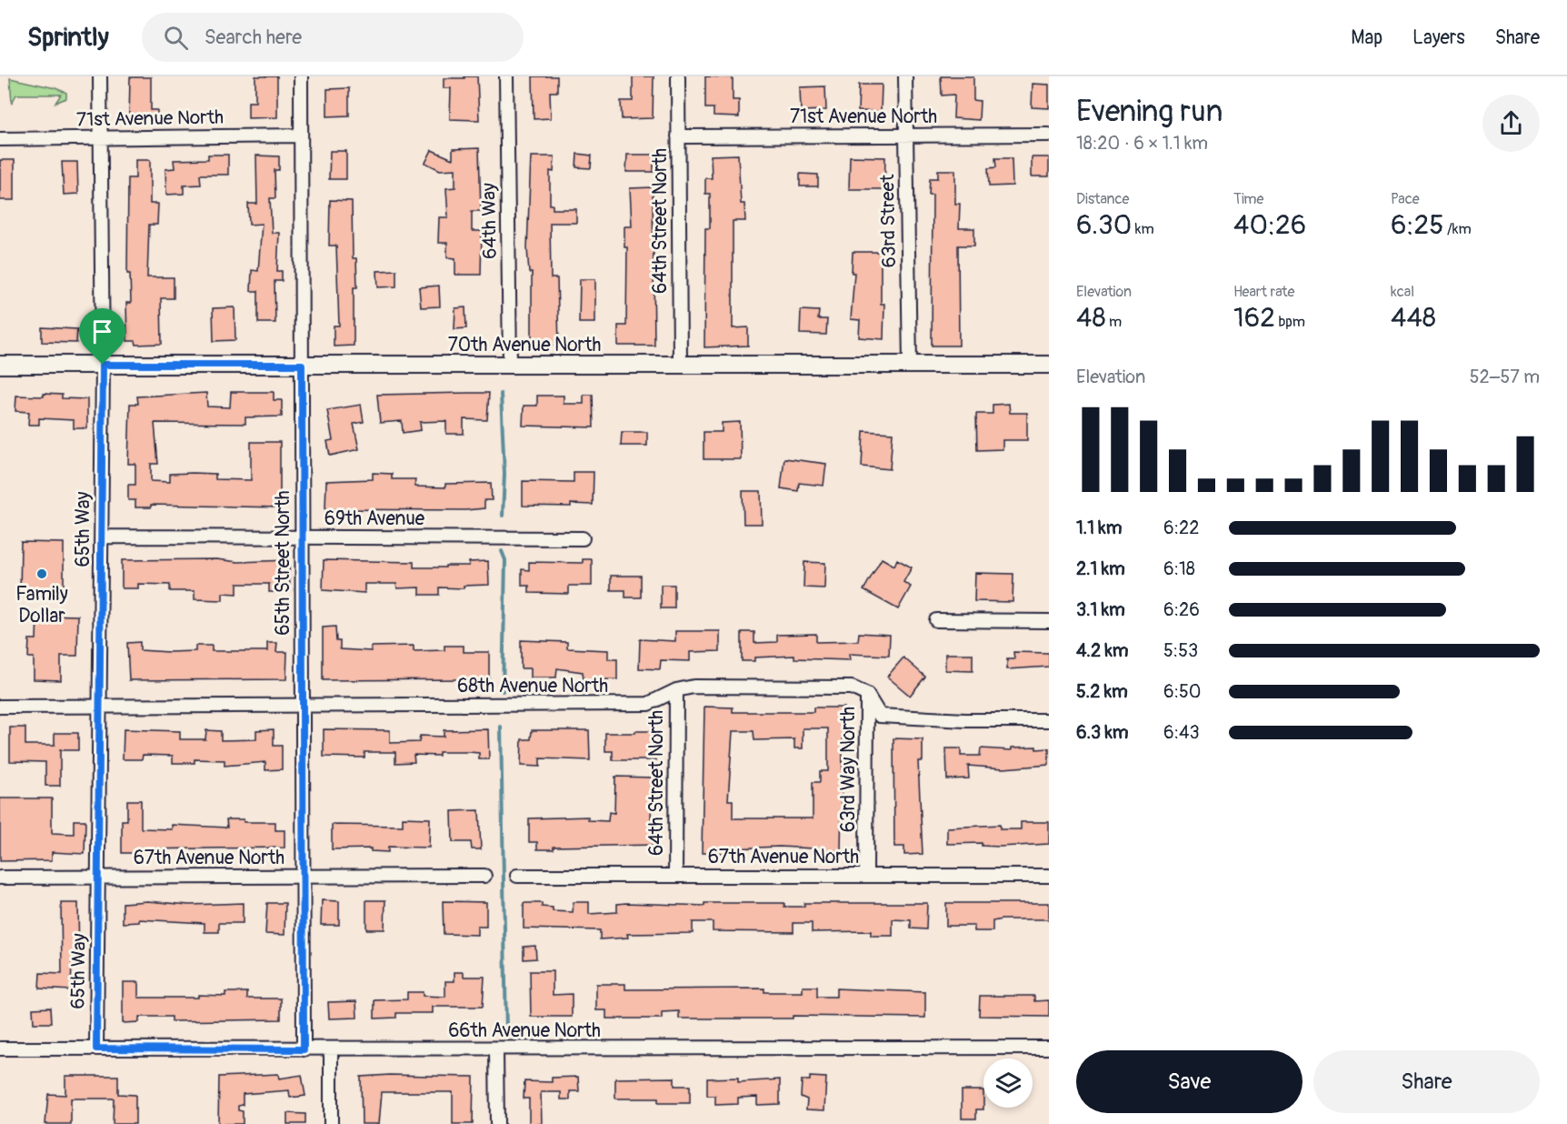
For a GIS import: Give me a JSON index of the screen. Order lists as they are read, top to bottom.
{
  "streets": {
    "street": [
      "71st Avenue North",
      "64th Way",
      "64th Street North",
      "63rd Street",
      "70th Avenue North",
      "69th Avenue",
      "65th Way",
      "65th Street North",
      "68th Avenue North",
      "63rd Way North",
      "67th Avenue North",
      "66th Avenue North"
    ]
  },
  "crossings": [
    ["71st Avenue North", "64th Street North"],
    ["71st Avenue North", "63rd Street"],
    ["71st Avenue North", "65th Way"],
    ["71st Avenue North", "65th Street North"],
    ["64th Way", "70th Avenue North"],
    ["64th Street North", "70th Avenue North"],
    ["64th Street North", "68th Avenue North"],
    ["64th Street North", "67th Avenue North"],
    ["63rd Street", "70th Avenue North"],
    ["70th Avenue North", "65th Way"],
    ["70th Avenue North", "65th Street North"],
    ["69th Avenue", "65th Way"],
    ["69th Avenue", "65th Street North"],
    ["65th Way", "68th Avenue North"],
    ["65th Way", "67th Avenue North"],
    ["65th Way", "66th Avenue North"],
    ["65th Street North", "68th Avenue North"],
    ["65th Street North", "67th Avenue North"],
    ["65th Street North", "66th Avenue North"],
    ["68th Avenue North", "63rd Way North"],
    ["63rd Way North", "67th Avenue North"]
  ],
  "places": ["Family Dollar"],
  "page": {
    "header": "Sprintly",
    "search": "Search here",
    "nav": ["Map", "Layers", "Share"],
    "heading": ["Evening run", "18:20 · 6 × 1.1 km"],
    "stats": [
      ["Distance", "6.30 km"],
      ["Time", "40:26"],
      ["Pace", "6:25 /km"],
      ["Elevation", "48 m"],
      ["Heart rate", "162 bpm"],
      ["kcal", "448"]
    ],
    "chart": ["Elevation", "52–57 m"],
    "list": [
      {
        "name": "1.1 km",
        "note": "6:22"
      },
      {
        "name": "2.1 km",
        "note": "6:18"
      },
      {
        "name": "3.1 km",
        "note": "6:26"
      },
      {
        "name": "4.2 km",
        "note": "5:53"
      },
      {
        "name": "5.2 km",
        "note": "6:50"
      },
      {
        "name": "6.3 km",
        "note": "6:43"
      }
    ],
    "buttons": ["Save", "Share"]
  }
}
